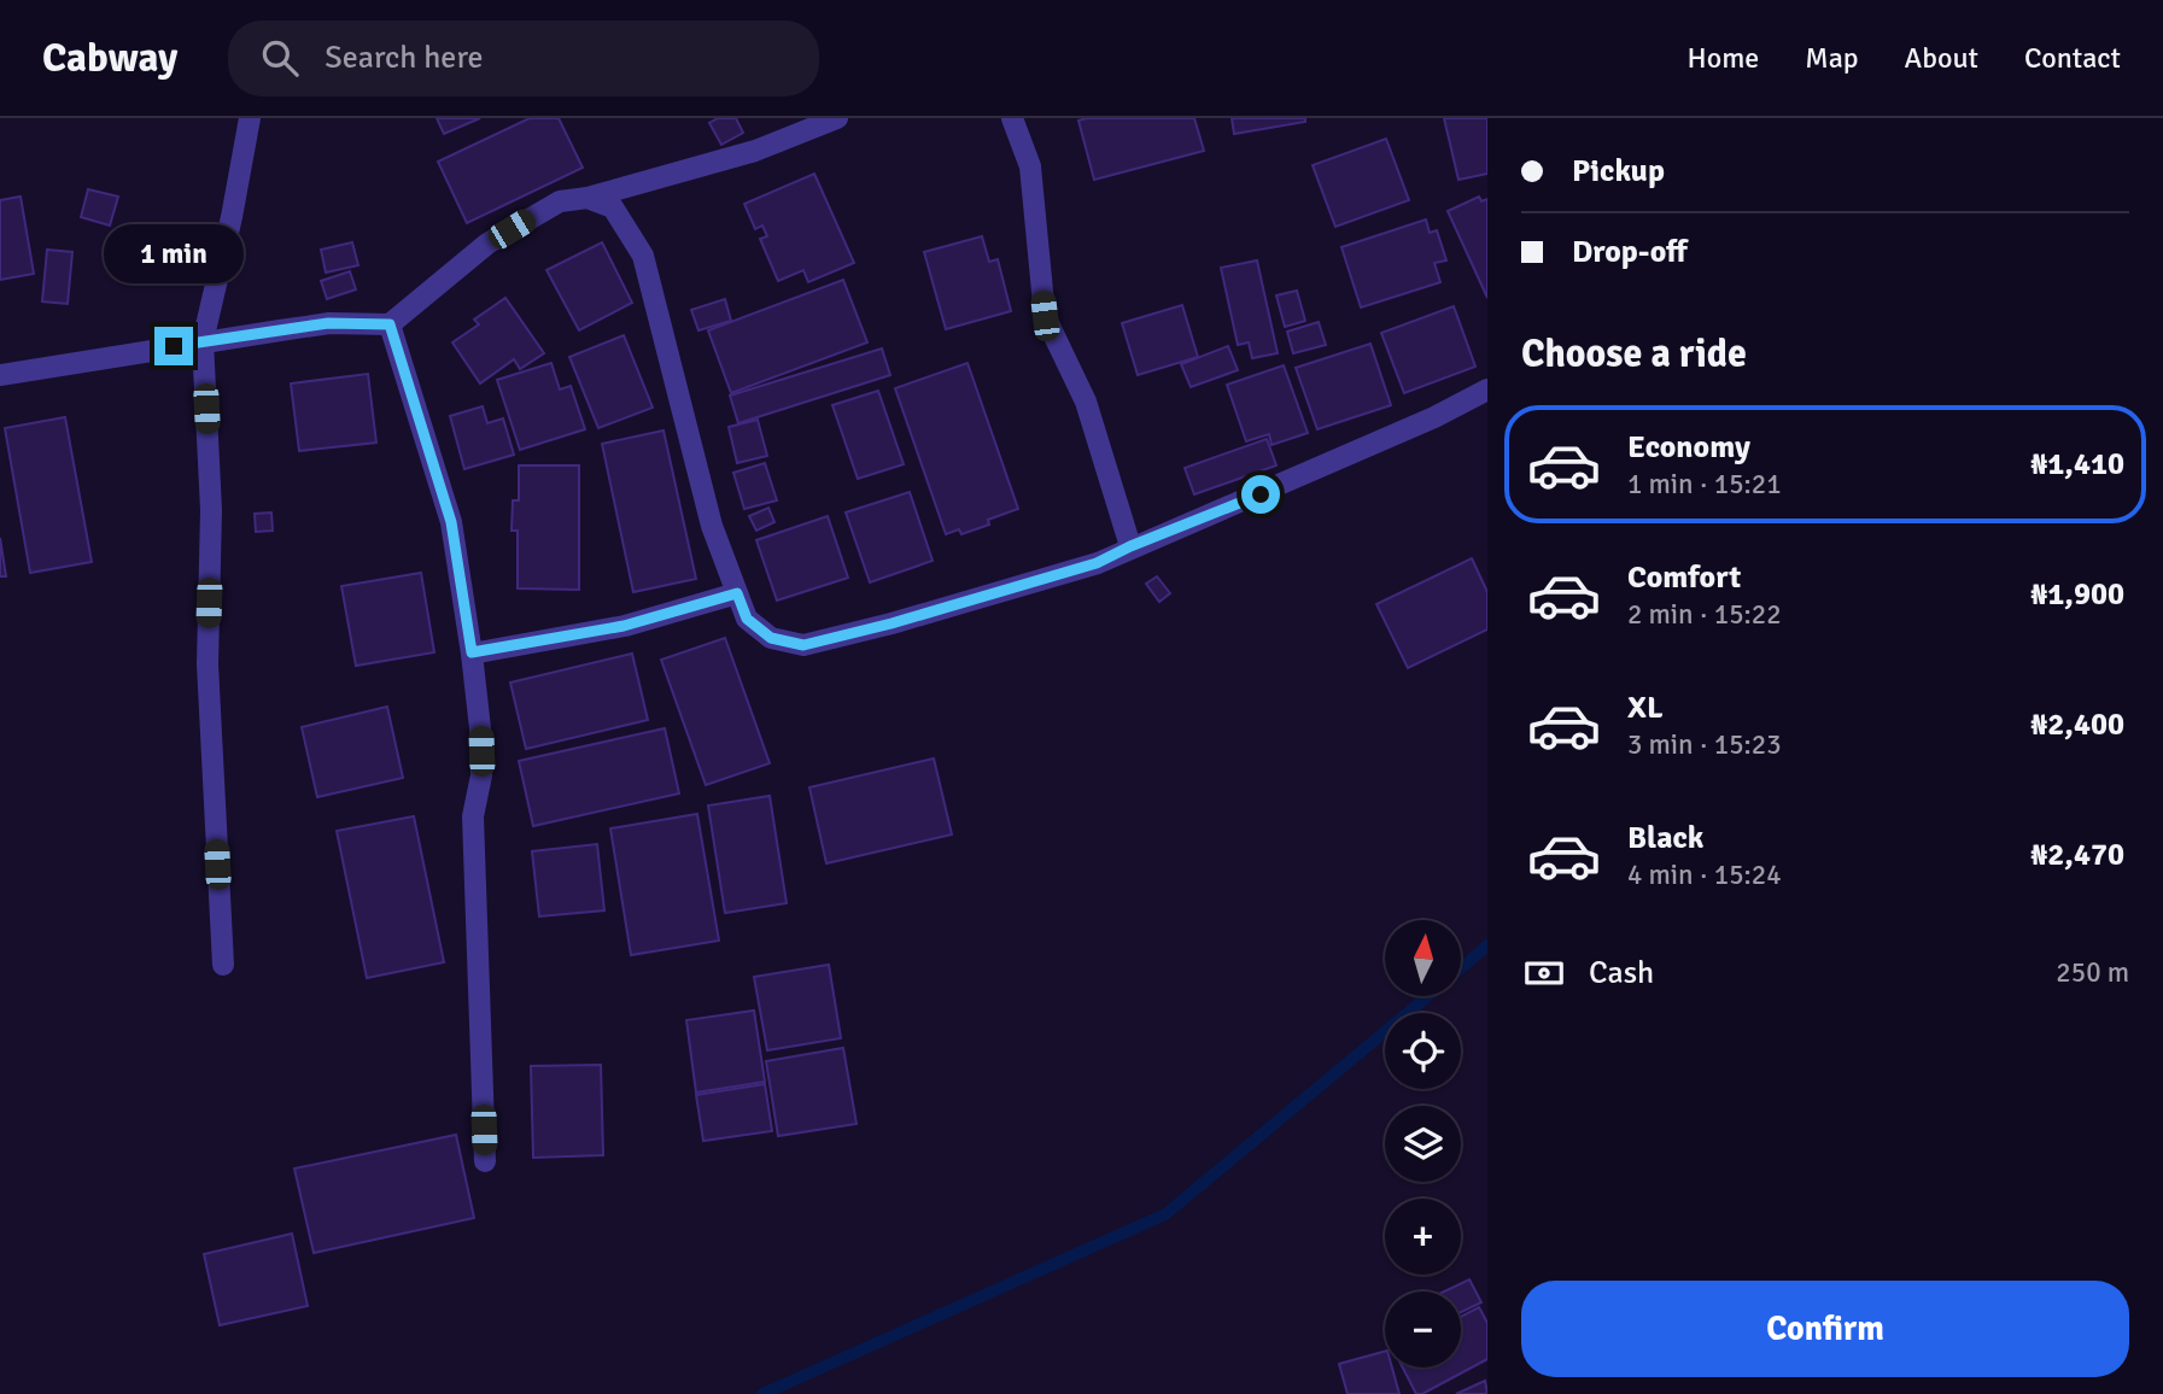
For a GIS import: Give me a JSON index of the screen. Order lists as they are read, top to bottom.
{
  "north": "top",
  "page": {
    "header": "Cabway",
    "search": "Search here",
    "nav": [
      "Home",
      "Map",
      "About",
      "Contact"
    ],
    "banner": ["Pickup", "Drop-off"],
    "bubble": "1 min",
    "heading": "Choose a ride",
    "list": [
      {
        "name": "Economy",
        "note": "1 min · 15:21",
        "value": "₦1,410"
      },
      {
        "name": "Comfort",
        "note": "2 min · 15:22",
        "value": "₦1,900"
      },
      {
        "name": "XL",
        "note": "3 min · 15:23",
        "value": "₦2,400"
      },
      {
        "name": "Black",
        "note": "4 min · 15:24",
        "value": "₦2,470"
      }
    ],
    "map_buttons": ["+", "−"],
    "pay": ["Cash", "250 m"],
    "buttons": "Confirm"
  }
}
